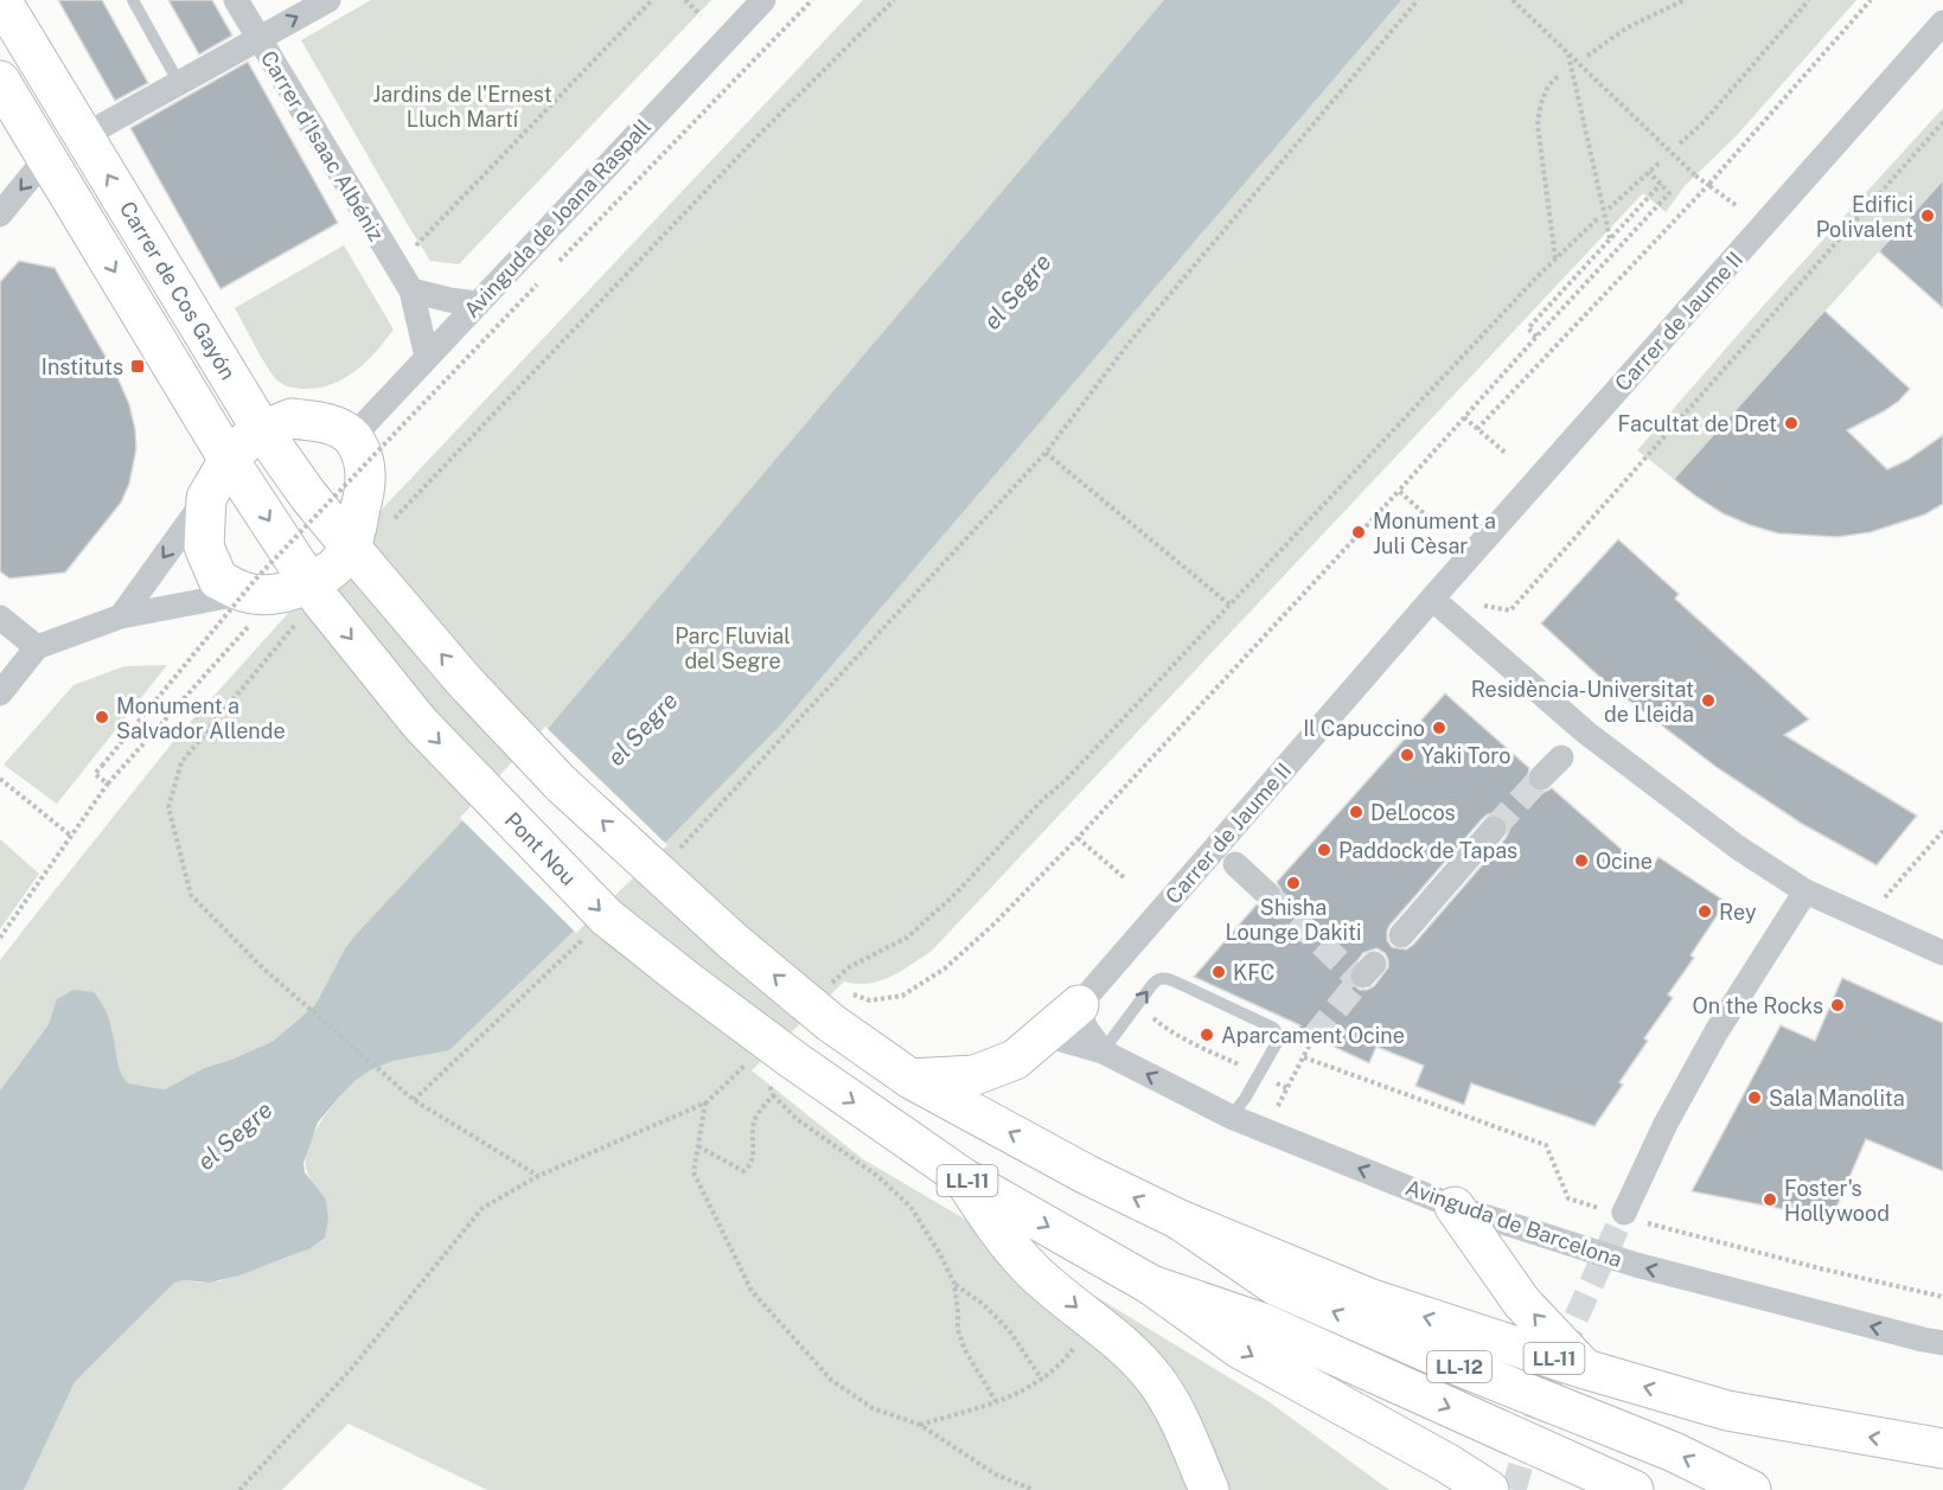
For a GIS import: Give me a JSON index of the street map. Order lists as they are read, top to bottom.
{
  "streets": {
    "main road": [
      "Carrer de Cos Gayón",
      "Pont Nou",
      "LL-11",
      "LL-12"
    ],
    "street": [
      "Carrer d'Isaac Albéniz",
      "Avinguda de Joana Raspall",
      "Carrer de Jaume II",
      "Avinguda de Barcelona"
    ]
  },
  "crossings": [
    ["Carrer d'Isaac Albéniz", "Avinguda de Joana Raspall"],
    ["Carrer de Cos Gayón", "Pont Nou"],
    ["Pont Nou", "LL-11"],
    ["LL-11", "LL-12"]
  ],
  "one_way": ["Avinguda de Barcelona"],
  "water": ["el Segre"],
  "parks": ["Jardins de l'Ernest Lluch Martí", "Parc Fluvial del Segre"],
  "places": {
    "other": [
      "Edifici Polivalent",
      "Facultat de Dret",
      "Monument a Juli Cèsar",
      "Residència-Universitat de Lleida",
      "Monument a Salvador Allende",
      "Il Capuccino",
      "Yaki Toro",
      "DeLocos",
      "Paddock de Tapas",
      "Ocine",
      "Shisha Lounge Dakiti",
      "Rey",
      "KFC",
      "On the Rocks",
      "Aparcament Ocine",
      "Sala Manolita",
      "Foster's Hollywood"
    ],
    "transit": ["Instituts"]
  }
}
